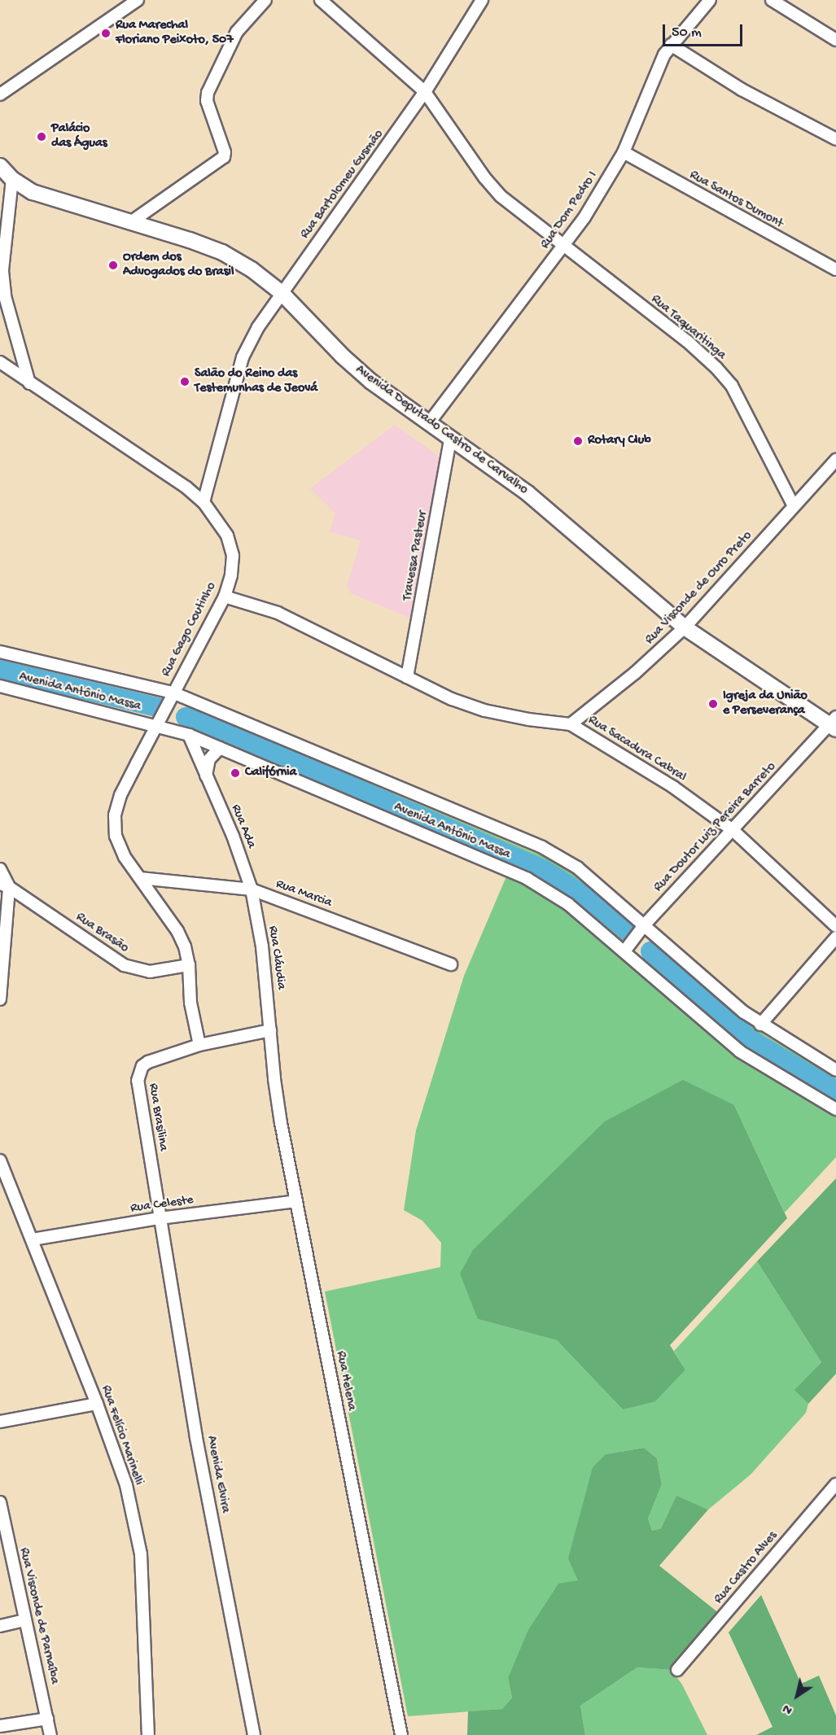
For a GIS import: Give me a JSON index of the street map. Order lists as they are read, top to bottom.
{
  "streets": {
    "main road": ["Avenida Deputado Castro de Carvalho"],
    "street": [
      "Rua Bartolomeu Gusmão",
      "Rua Santos Dumont",
      "Rua Dom Pedro I",
      "Rua Taquaritinga",
      "Travessa Pasteur",
      "Rua Visconde de Ouro Preto",
      "Rua Gago Coutinho",
      "Avenida Antônio Massa",
      "Rua Sacadura Cabral",
      "Rua Ada",
      "Rua Doutor Luiz Pereira Barreto",
      "Rua Marcia",
      "Rua Brasão",
      "Rua Cláudia",
      "Rua Brasilina",
      "Rua Celeste",
      "Rua Helena",
      "Rua Felício Marinelli",
      "Avenida Elvira",
      "Rua Castro Alves",
      "Rua Visconde de Parnaíba"
    ]
  },
  "crossings": [
    ["Rua Bartolomeu Gusmão", "Rua Taquaritinga"],
    ["Rua Bartolomeu Gusmão", "Avenida Deputado Castro de Carvalho"],
    ["Rua Bartolomeu Gusmão", "Rua Gago Coutinho"],
    ["Rua Santos Dumont", "Rua Dom Pedro I"],
    ["Rua Dom Pedro I", "Rua Taquaritinga"],
    ["Rua Dom Pedro I", "Avenida Deputado Castro de Carvalho"],
    ["Rua Taquaritinga", "Rua Visconde de Ouro Preto"],
    ["Avenida Deputado Castro de Carvalho", "Travessa Pasteur"],
    ["Avenida Deputado Castro de Carvalho", "Rua Visconde de Ouro Preto"],
    ["Avenida Deputado Castro de Carvalho", "Rua Doutor Luiz Pereira Barreto"],
    ["Travessa Pasteur", "Rua Sacadura Cabral"],
    ["Rua Visconde de Ouro Preto", "Rua Sacadura Cabral"],
    ["Rua Gago Coutinho", "Avenida Antônio Massa"],
    ["Rua Gago Coutinho", "Rua Sacadura Cabral"],
    ["Rua Gago Coutinho", "Rua Marcia"],
    ["Rua Gago Coutinho", "Rua Brasão"],
    ["Rua Gago Coutinho", "Rua Brasilina"],
    ["Avenida Antônio Massa", "Rua Ada"],
    ["Avenida Antônio Massa", "Rua Doutor Luiz Pereira Barreto"],
    ["Rua Sacadura Cabral", "Rua Doutor Luiz Pereira Barreto"],
    ["Rua Ada", "Rua Marcia"],
    ["Rua Ada", "Rua Cláudia"],
    ["Rua Marcia", "Rua Cláudia"],
    ["Rua Cláudia", "Rua Brasilina"],
    ["Rua Cláudia", "Rua Helena"],
    ["Rua Brasilina", "Rua Celeste"],
    ["Rua Brasilina", "Rua Helena"],
    ["Rua Brasilina", "Avenida Elvira"],
    ["Rua Celeste", "Rua Helena"],
    ["Rua Celeste", "Rua Felício Marinelli"],
    ["Rua Celeste", "Avenida Elvira"]
  ],
  "places": [
    "Rua Marechal Floriano Peixoto, 507",
    "Palácio das Águas",
    "Ordem dos Advogados do Brasil",
    "Salão do Reino das Testemunhas de Jeová",
    "Rotary Club",
    "Igreja da União e Perseverança",
    "Califórnia"
  ],
  "scale_bar": "50 m",
  "north": "bottom left"
}
